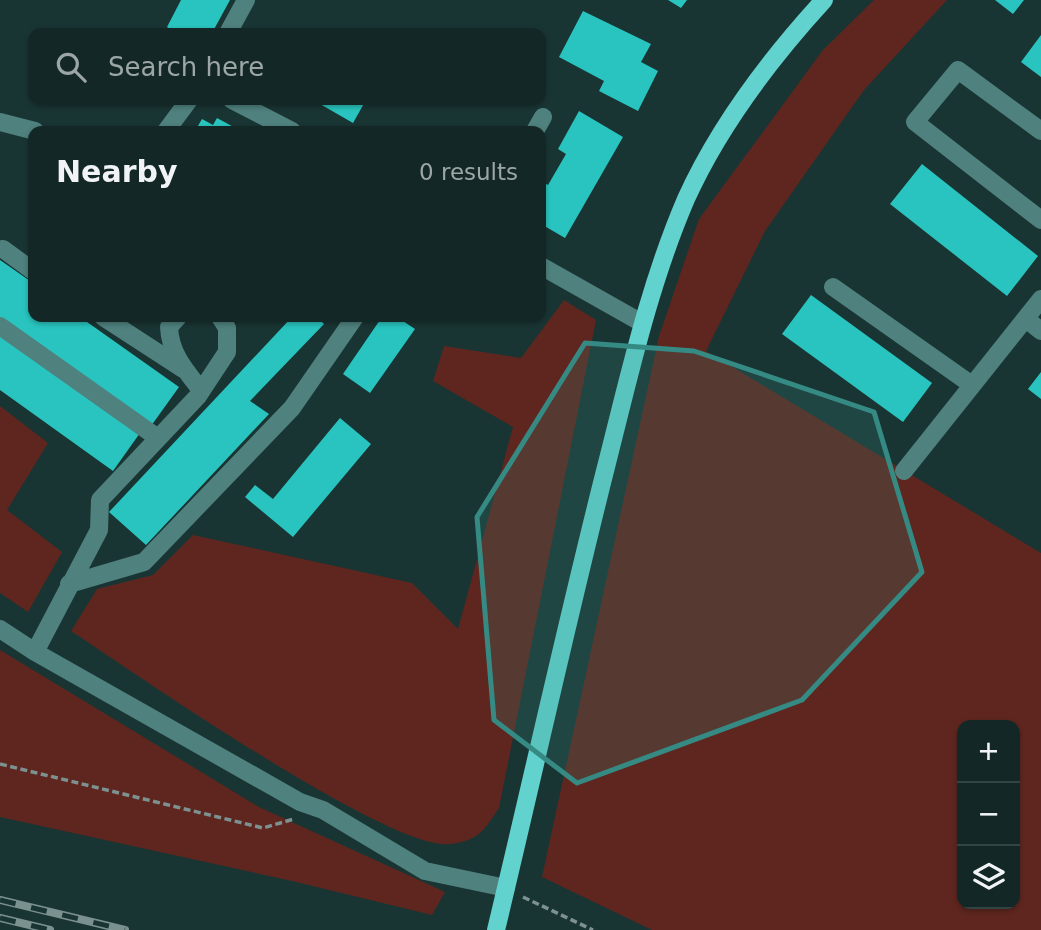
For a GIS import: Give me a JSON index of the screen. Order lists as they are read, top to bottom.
{
  "page": {
    "search": "Search here",
    "heading": ["Nearby", "0 results"],
    "map_buttons": ["+", "−"]
  }
}
